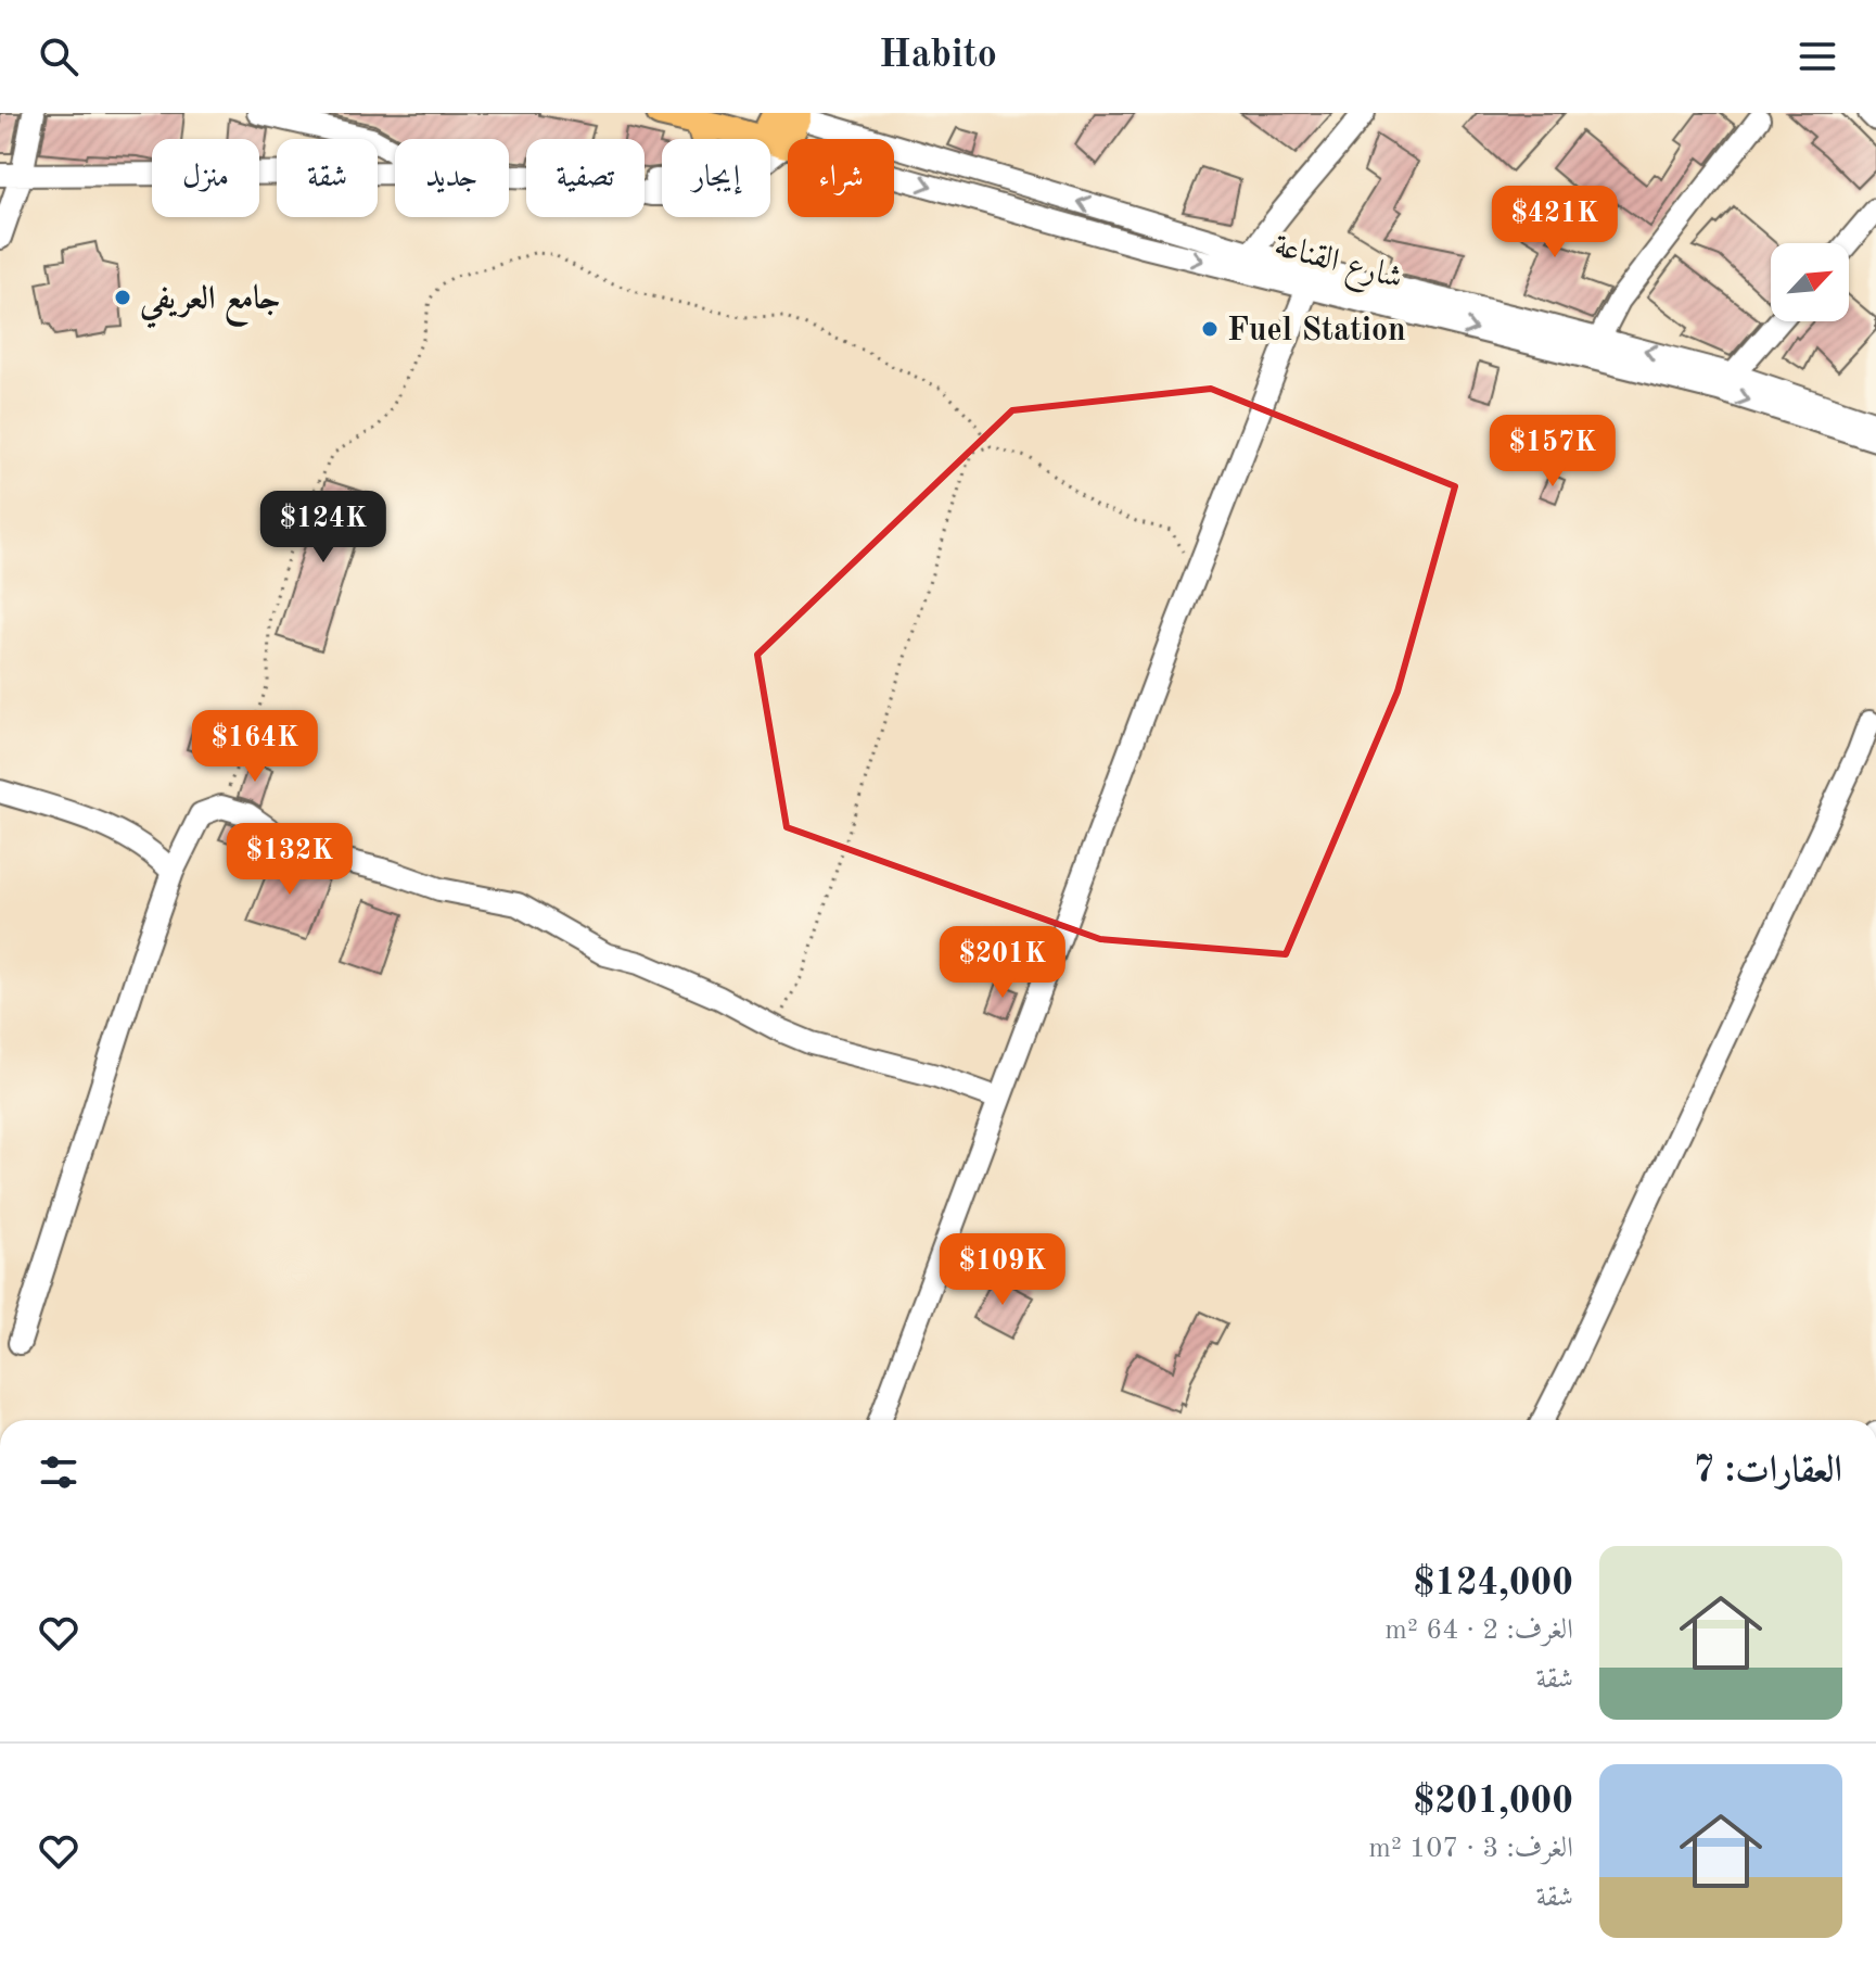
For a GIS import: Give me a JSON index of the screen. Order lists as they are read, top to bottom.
{
  "streets": {
    "street": ["شارع القناعة"]
  },
  "places": ["جامع العريفي", "Fuel Station"],
  "north": "top right",
  "page": {
    "header": "Habito",
    "chip": [
      "شراء",
      "إيجار",
      "تصفية",
      "جديد",
      "شقة",
      "منزل"
    ],
    "price": [
      "$421K",
      "$157K",
      "$124K",
      "$164K",
      "$132K",
      "$201K",
      "$109K"
    ],
    "heading": "العقارات: 7",
    "list": [
      {
        "name": "$124,000",
        "note": "الغرف: 2 · 64 m² · شقة"
      },
      {
        "name": "$201,000",
        "note": "الغرف: 3 · 107 m² · شقة"
      }
    ]
  }
}
